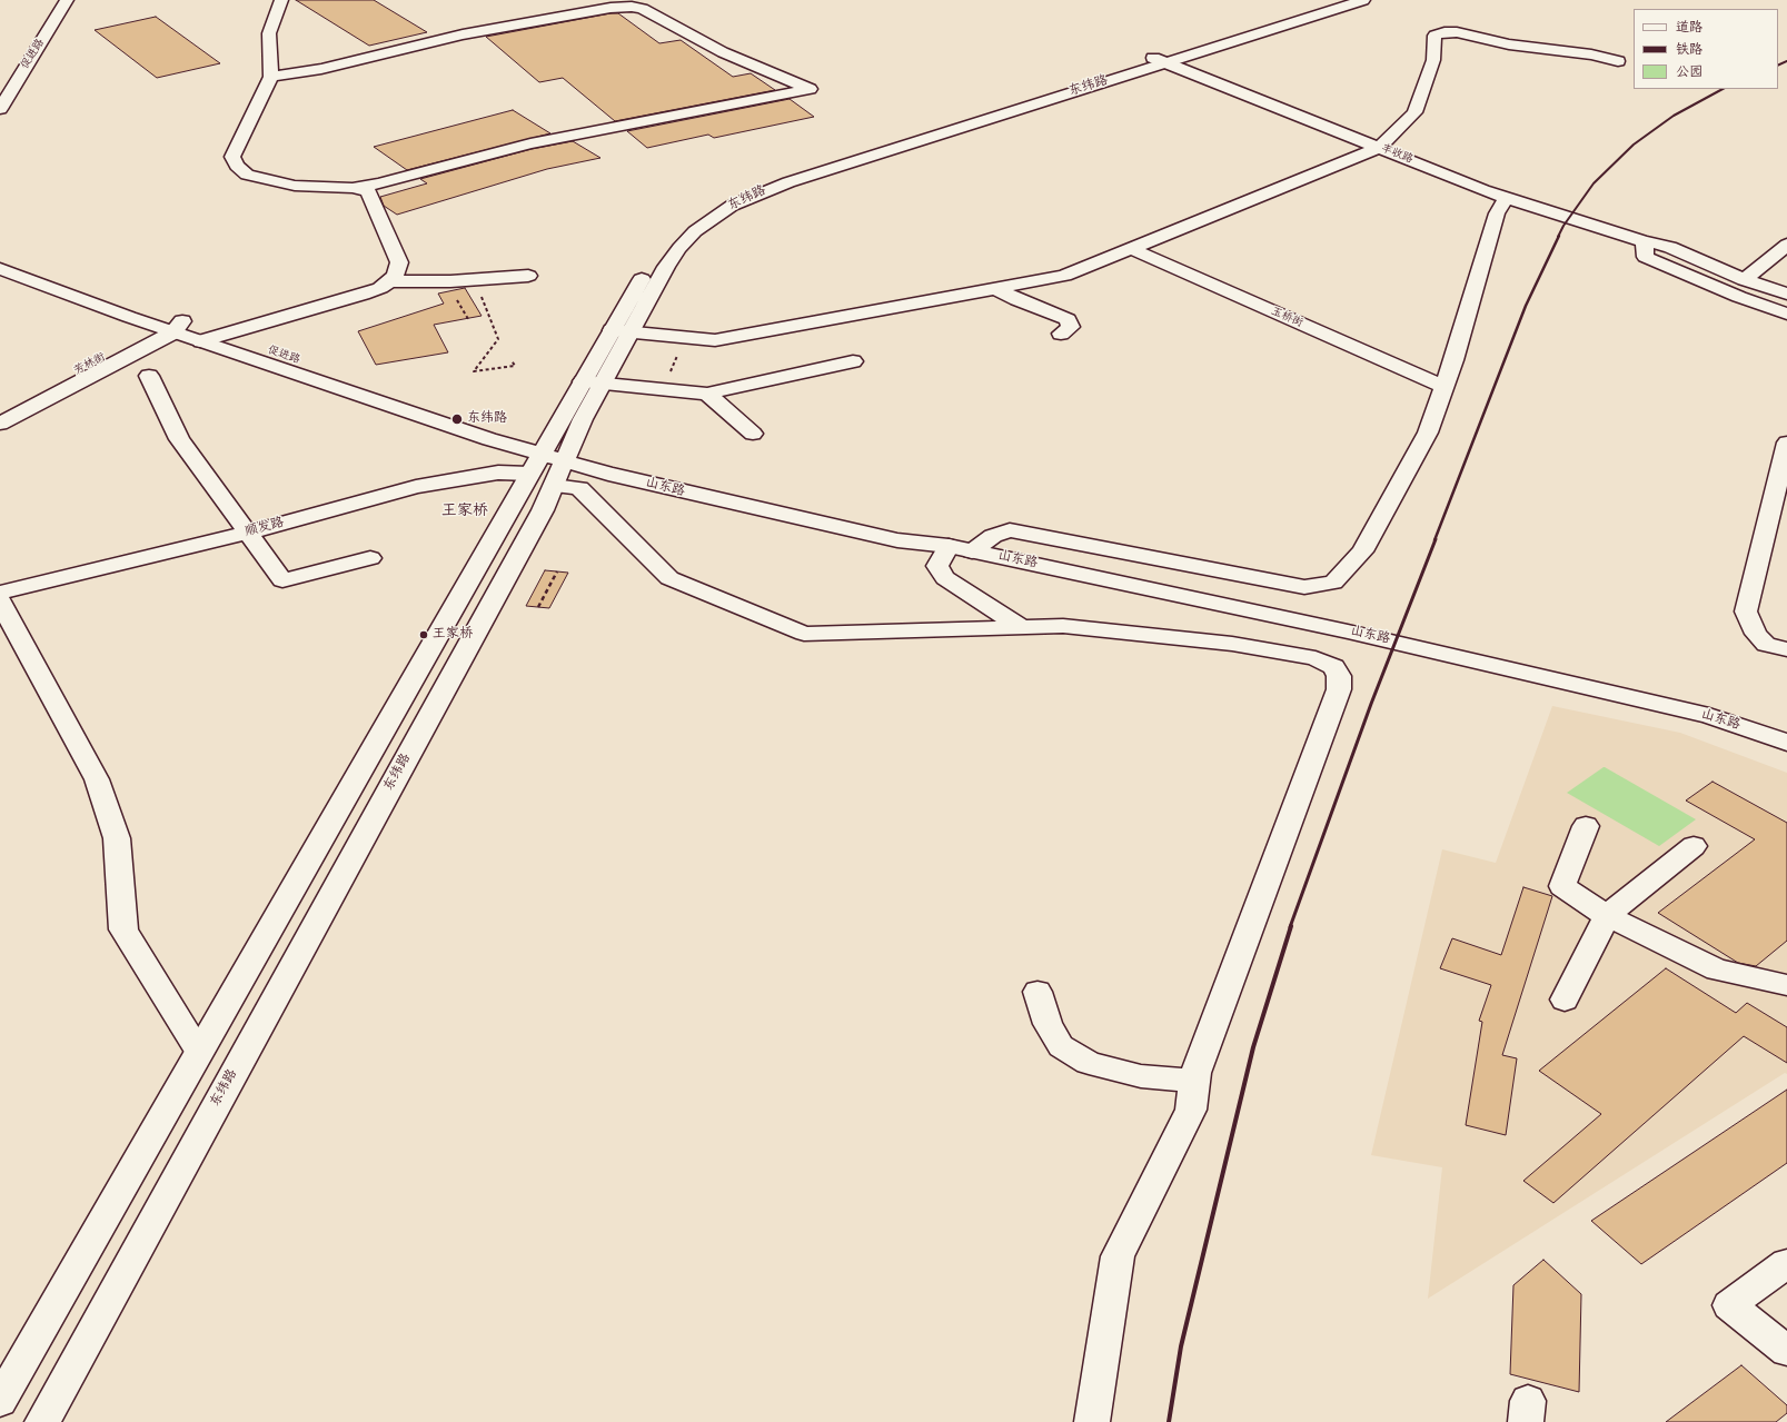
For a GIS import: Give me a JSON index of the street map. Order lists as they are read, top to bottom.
{
  "streets": {
    "street": [
      "促进路",
      "东纬路",
      "丰收路",
      "玉桥街",
      "芳林街",
      "山东路",
      "顺发路"
    ]
  },
  "crossings": [
    ["促进路", "东纬路"],
    ["促进路", "芳林街"],
    ["促进路", "山东路"],
    ["促进路", "顺发路"],
    ["东纬路", "丰收路"],
    ["东纬路", "山东路"],
    ["东纬路", "顺发路"],
    ["山东路", "顺发路"]
  ],
  "districts": ["王家桥"],
  "places": ["东纬路", "王家桥"],
  "legend": ["道路", "铁路", "公园"]
}
